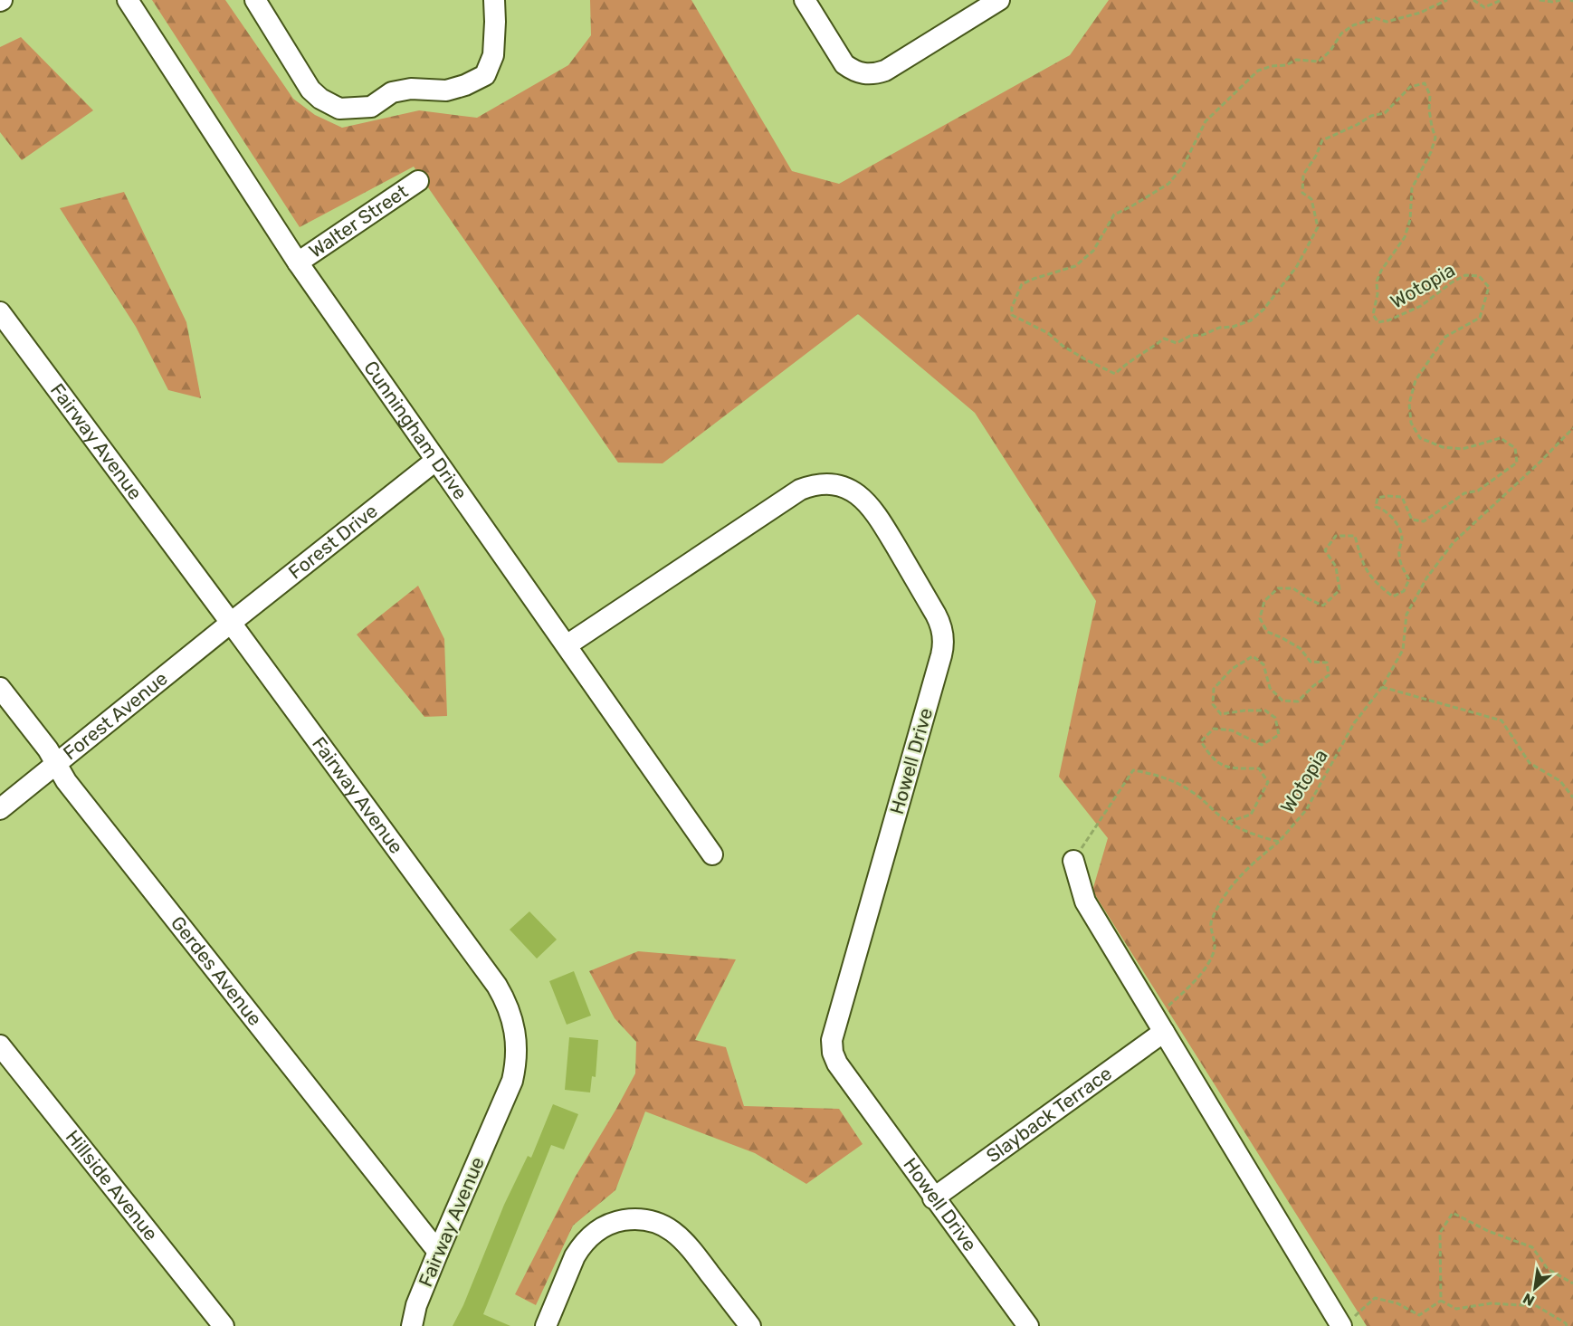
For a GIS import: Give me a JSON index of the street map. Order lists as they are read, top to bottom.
{
  "streets": {
    "street": [
      "Walter Street",
      "Cunningham Drive",
      "Fairway Avenue",
      "Forest Drive",
      "Forest Avenue",
      "Howell Drive",
      "Gerdes Avenue",
      "Slayback Terrace",
      "Hillside Avenue"
    ],
    "path": ["Wotopia"]
  },
  "crossings": [
    ["Walter Street", "Cunningham Drive"],
    ["Wotopia", "Slayback Terrace"],
    ["Cunningham Drive", "Forest Drive"],
    ["Cunningham Drive", "Howell Drive"],
    ["Fairway Avenue", "Forest Drive"],
    ["Fairway Avenue", "Forest Avenue"],
    ["Fairway Avenue", "Gerdes Avenue"],
    ["Forest Drive", "Forest Avenue"],
    ["Forest Avenue", "Gerdes Avenue"],
    ["Howell Drive", "Slayback Terrace"]
  ],
  "north": "bottom left"
}
